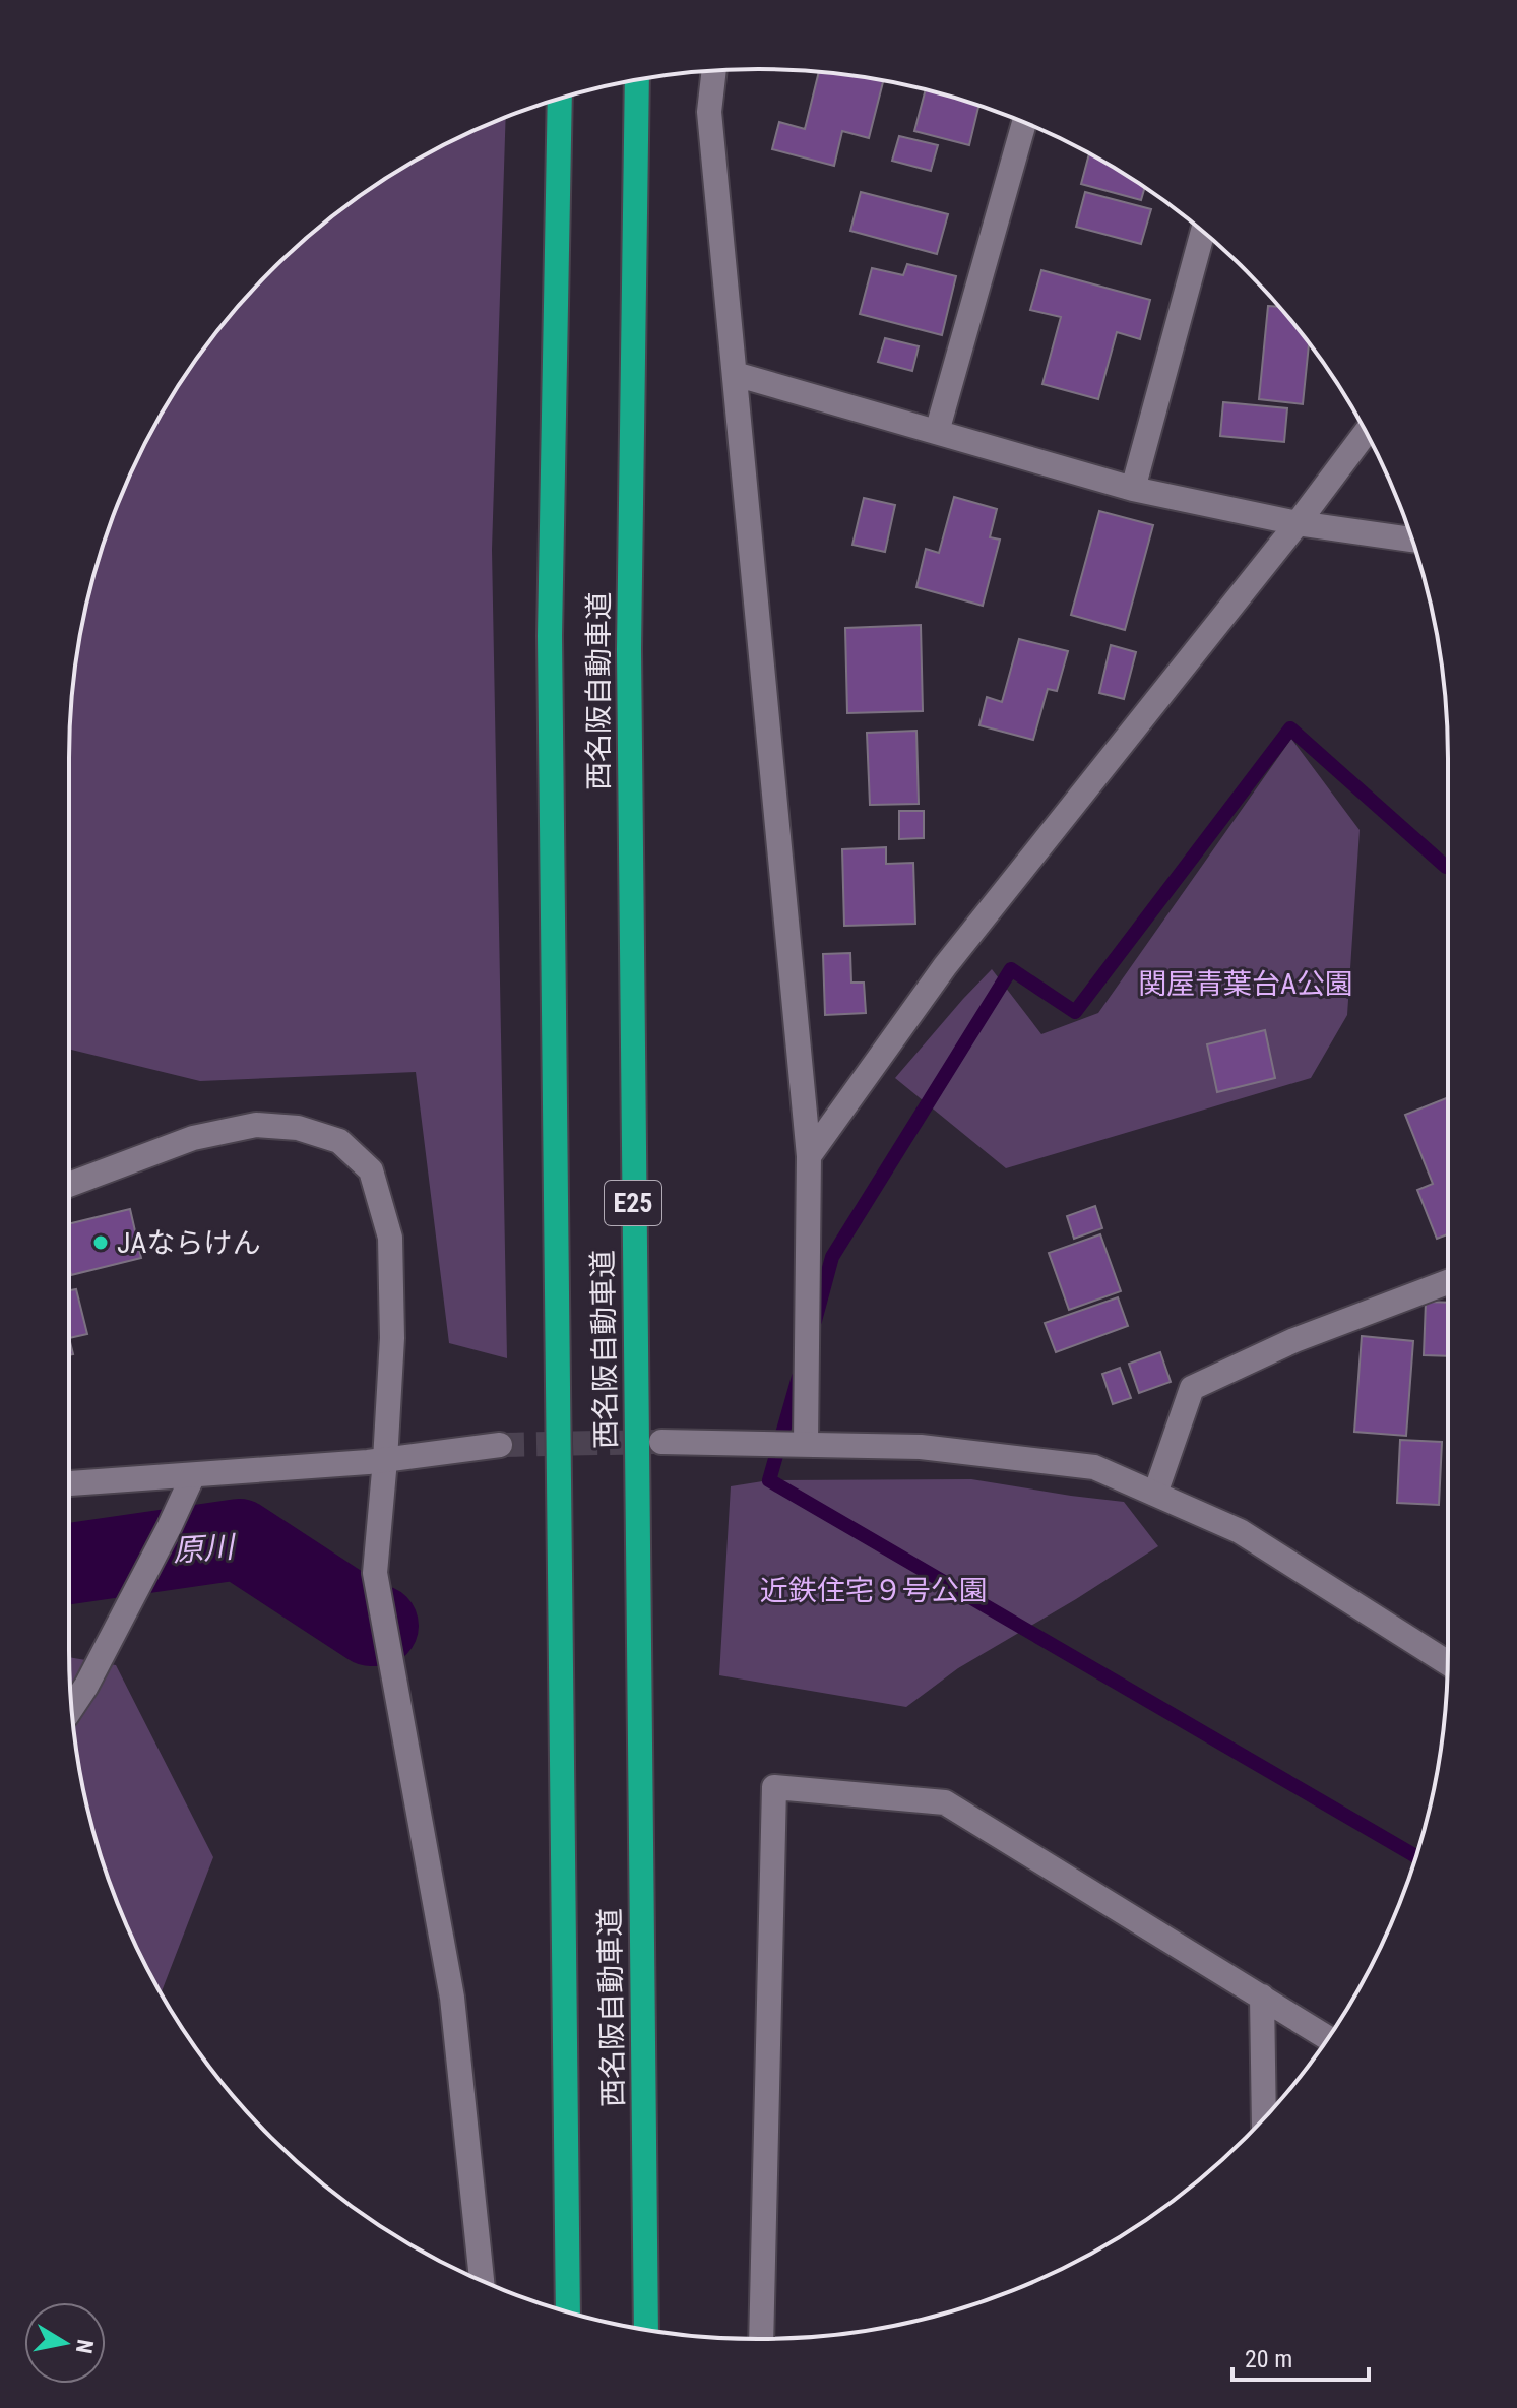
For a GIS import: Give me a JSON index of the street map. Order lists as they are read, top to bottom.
{
  "streets": {
    "highway": ["西名阪自動車道", "E25"]
  },
  "water": ["原川"],
  "parks": ["関屋青葉台A公園", "近鉄住宅９号公園"],
  "places": ["JAならけん"],
  "scale_bar": "20 m",
  "north": "right"
}
